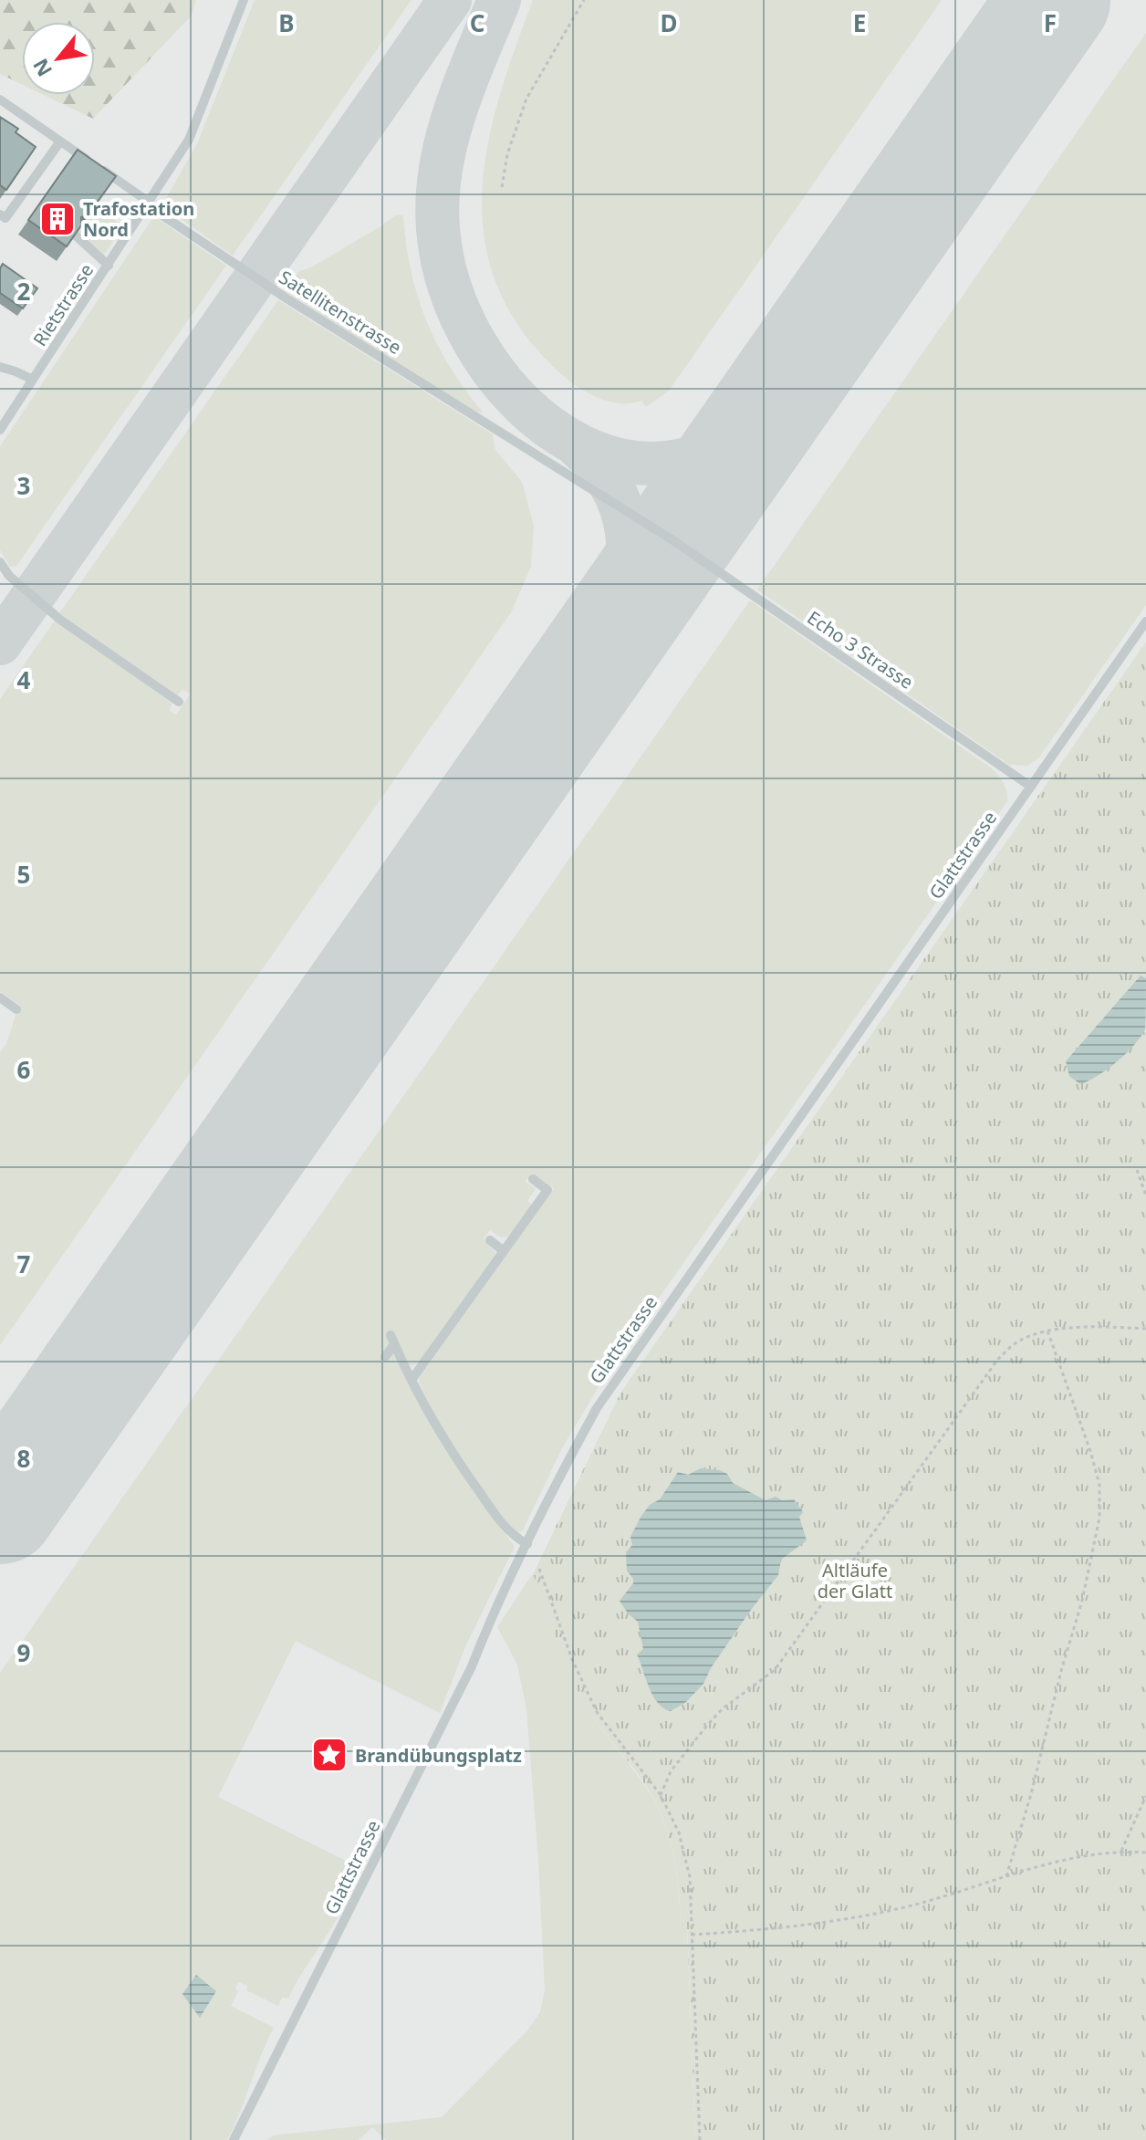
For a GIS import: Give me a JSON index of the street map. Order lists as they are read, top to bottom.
{
  "streets": {
    "lane": [
      "Rietstrasse",
      "Satellitenstrasse",
      "Echo 3 Strasse",
      "Glattstrasse"
    ]
  },
  "crossings": [
    ["Rietstrasse", "Satellitenstrasse"],
    ["Satellitenstrasse", "Echo 3 Strasse"],
    ["Echo 3 Strasse", "Glattstrasse"]
  ],
  "parks": ["Altläufe der Glatt"],
  "places": {
    "building": ["Trafostation Nord"],
    "place": ["Brandübungsplatz"]
  },
  "north": "bottom left",
  "grid": {
    "columns": [
      "B",
      "C",
      "D",
      "E",
      "F"
    ],
    "rows": [
      "2",
      "3",
      "4",
      "5",
      "6",
      "7",
      "8",
      "9"
    ]
  }
}
